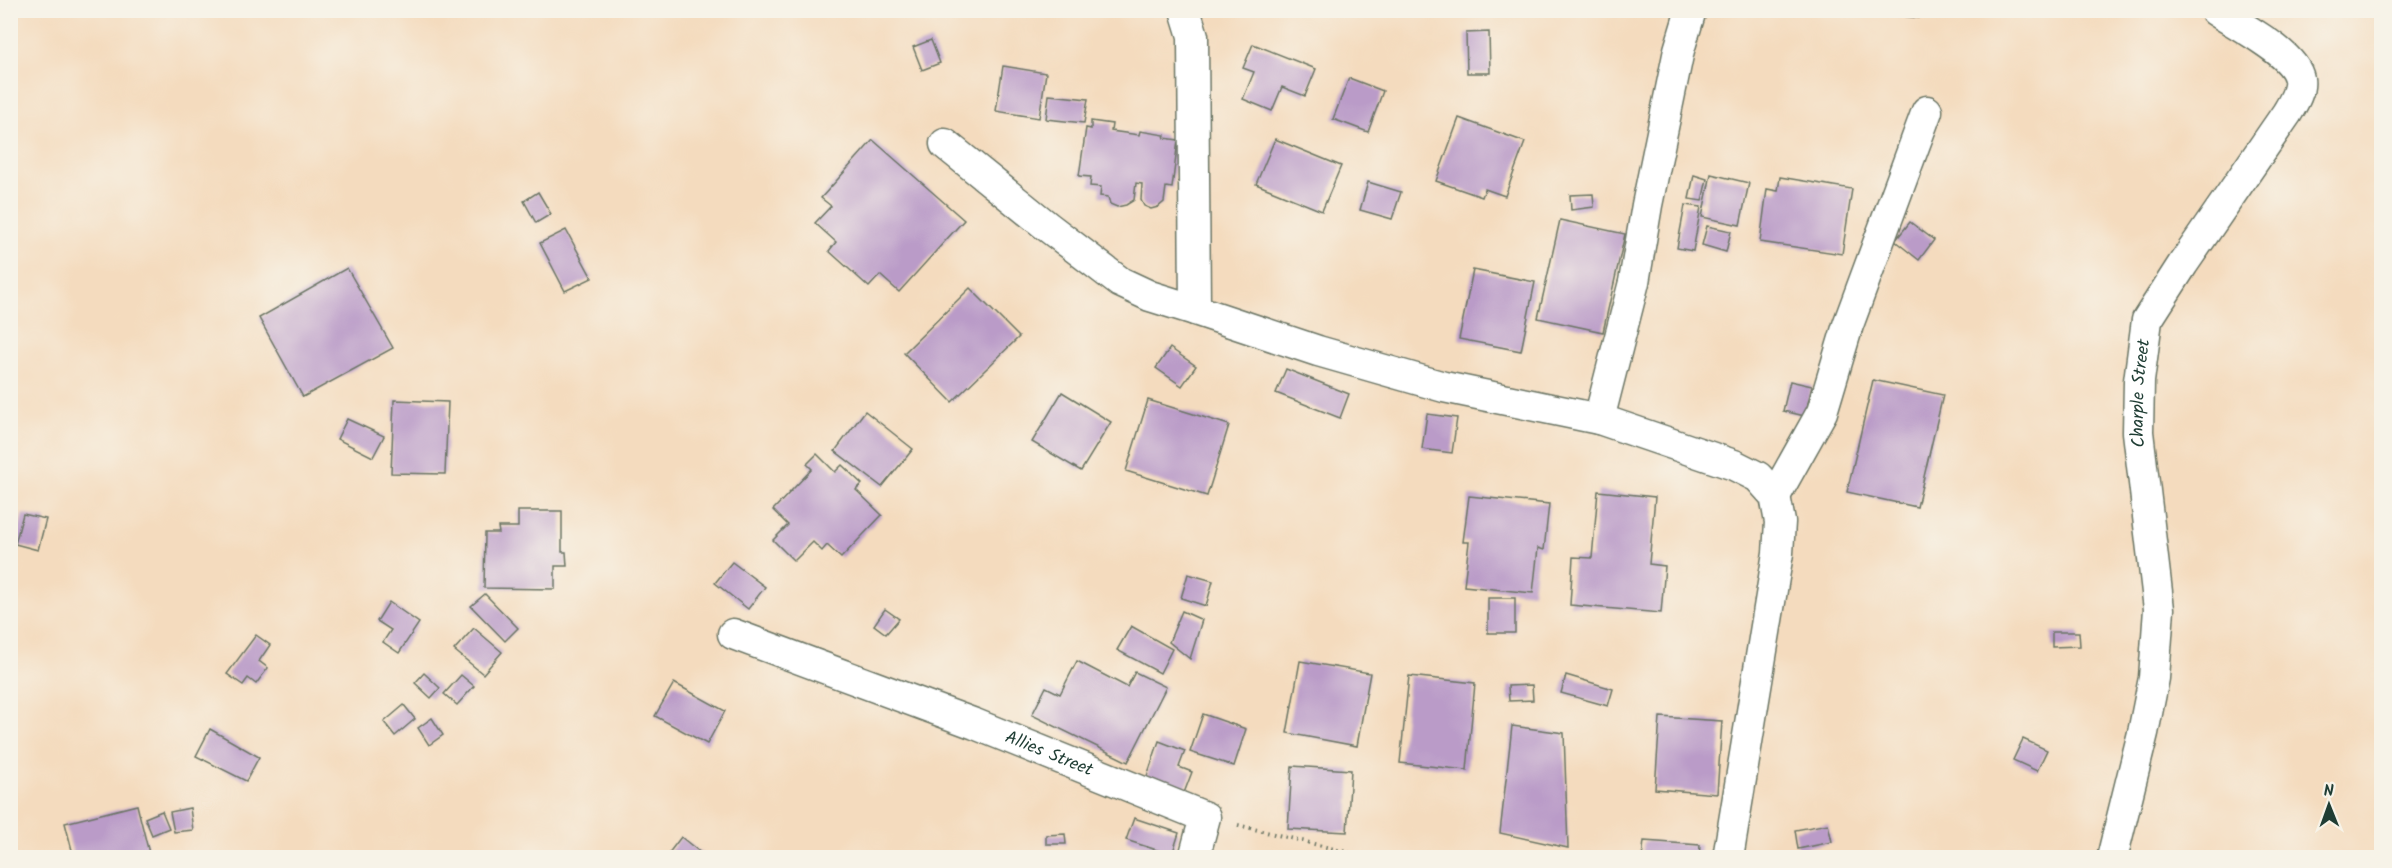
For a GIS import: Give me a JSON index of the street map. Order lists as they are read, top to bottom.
{
  "streets": {
    "street": ["Charple Street", "Allies Street"]
  },
  "north": "top"
}
